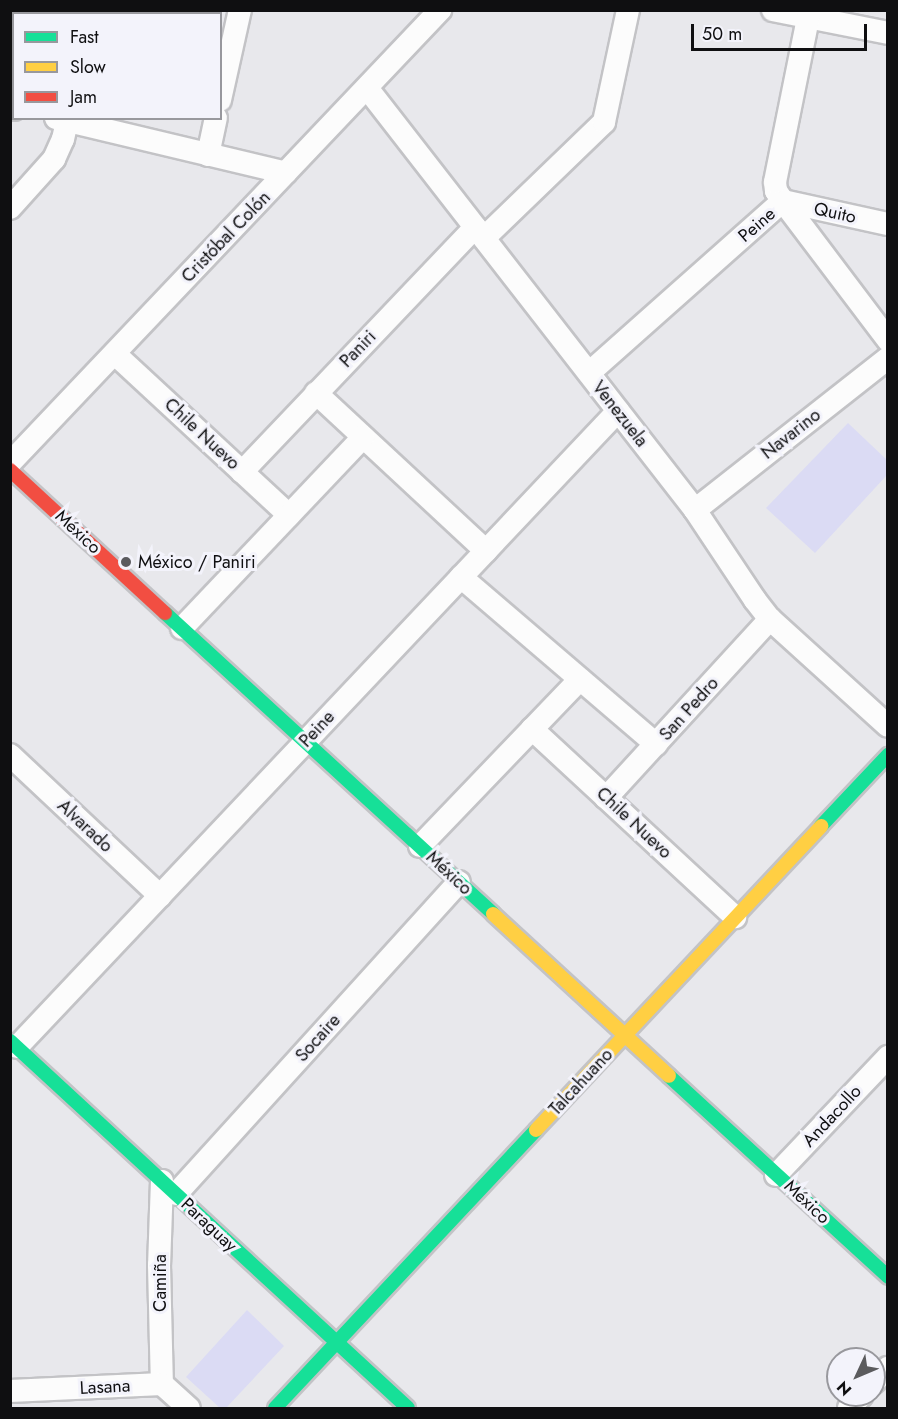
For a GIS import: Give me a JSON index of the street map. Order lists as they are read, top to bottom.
{
  "streets": {
    "street": [
      "Quito",
      "Peine",
      "Cristóbal Colón",
      "Paniri",
      "Venezuela",
      "Chile Nuevo",
      "Navarino",
      "México",
      "San Pedro",
      "Alvarado",
      "Socaire",
      "Talcahuano",
      "Andacollo",
      "Paraguay",
      "Camiña",
      "Lasana"
    ]
  },
  "crossings": [
    ["Quito", "Peine"],
    ["Peine", "Venezuela"],
    ["Peine", "México"],
    ["Peine", "Alvarado"],
    ["Peine", "Paraguay"],
    ["Cristóbal Colón", "Venezuela"],
    ["Cristóbal Colón", "Chile Nuevo"],
    ["Paniri", "Venezuela"],
    ["Paniri", "Chile Nuevo"],
    ["Venezuela", "Navarino"],
    ["Venezuela", "San Pedro"],
    ["Chile Nuevo", "San Pedro"],
    ["Chile Nuevo", "Talcahuano"],
    ["México", "Socaire"],
    ["México", "Talcahuano"],
    ["México", "Andacollo"],
    ["Socaire", "Paraguay"],
    ["Socaire", "Camiña"],
    ["Talcahuano", "Paraguay"],
    ["Paraguay", "Camiña"],
    ["Camiña", "Lasana"]
  ],
  "places": ["México / Paniri"],
  "legend": ["Fast", "Slow", "Jam"],
  "scale_bar": "50 m",
  "north": "bottom left"
}
